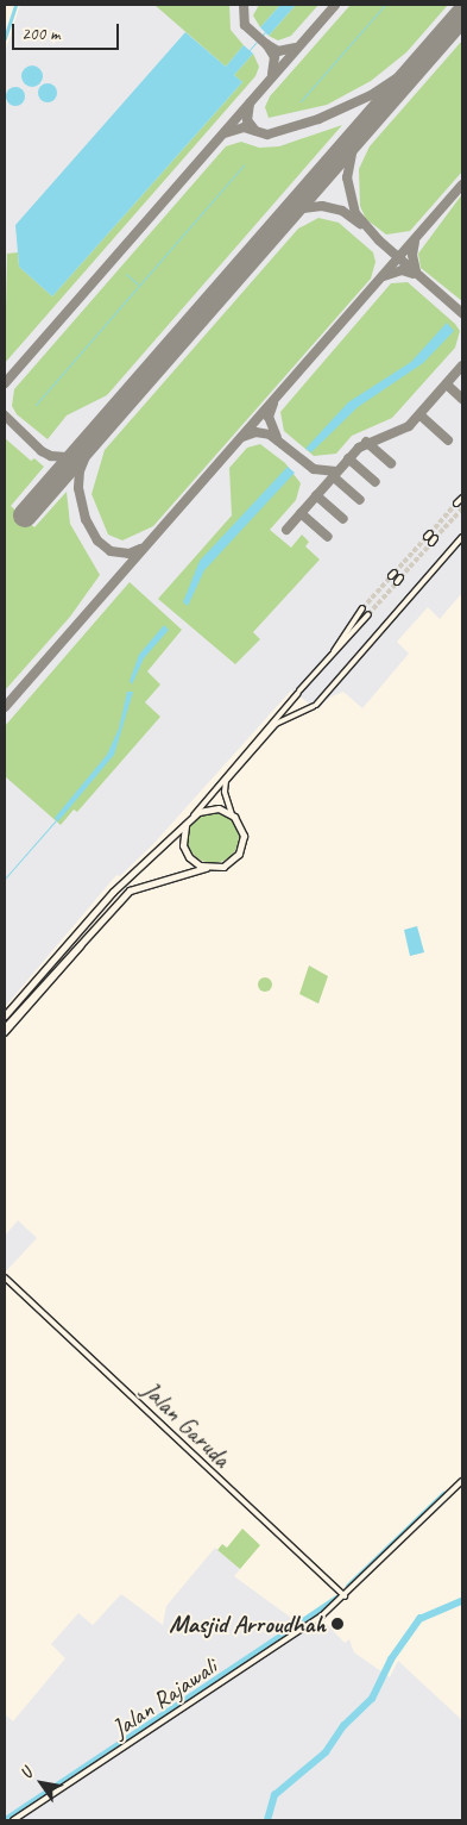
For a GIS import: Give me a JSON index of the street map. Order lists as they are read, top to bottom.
{
  "streets": {
    "street": ["Jalan Garuda", "Jalan Rajawali"]
  },
  "crossings": [
    ["Jalan Garuda", "Jalan Rajawali"]
  ],
  "places": ["Masjid Arroudhah"],
  "scale_bar": "200 m",
  "north": "top left"
}
